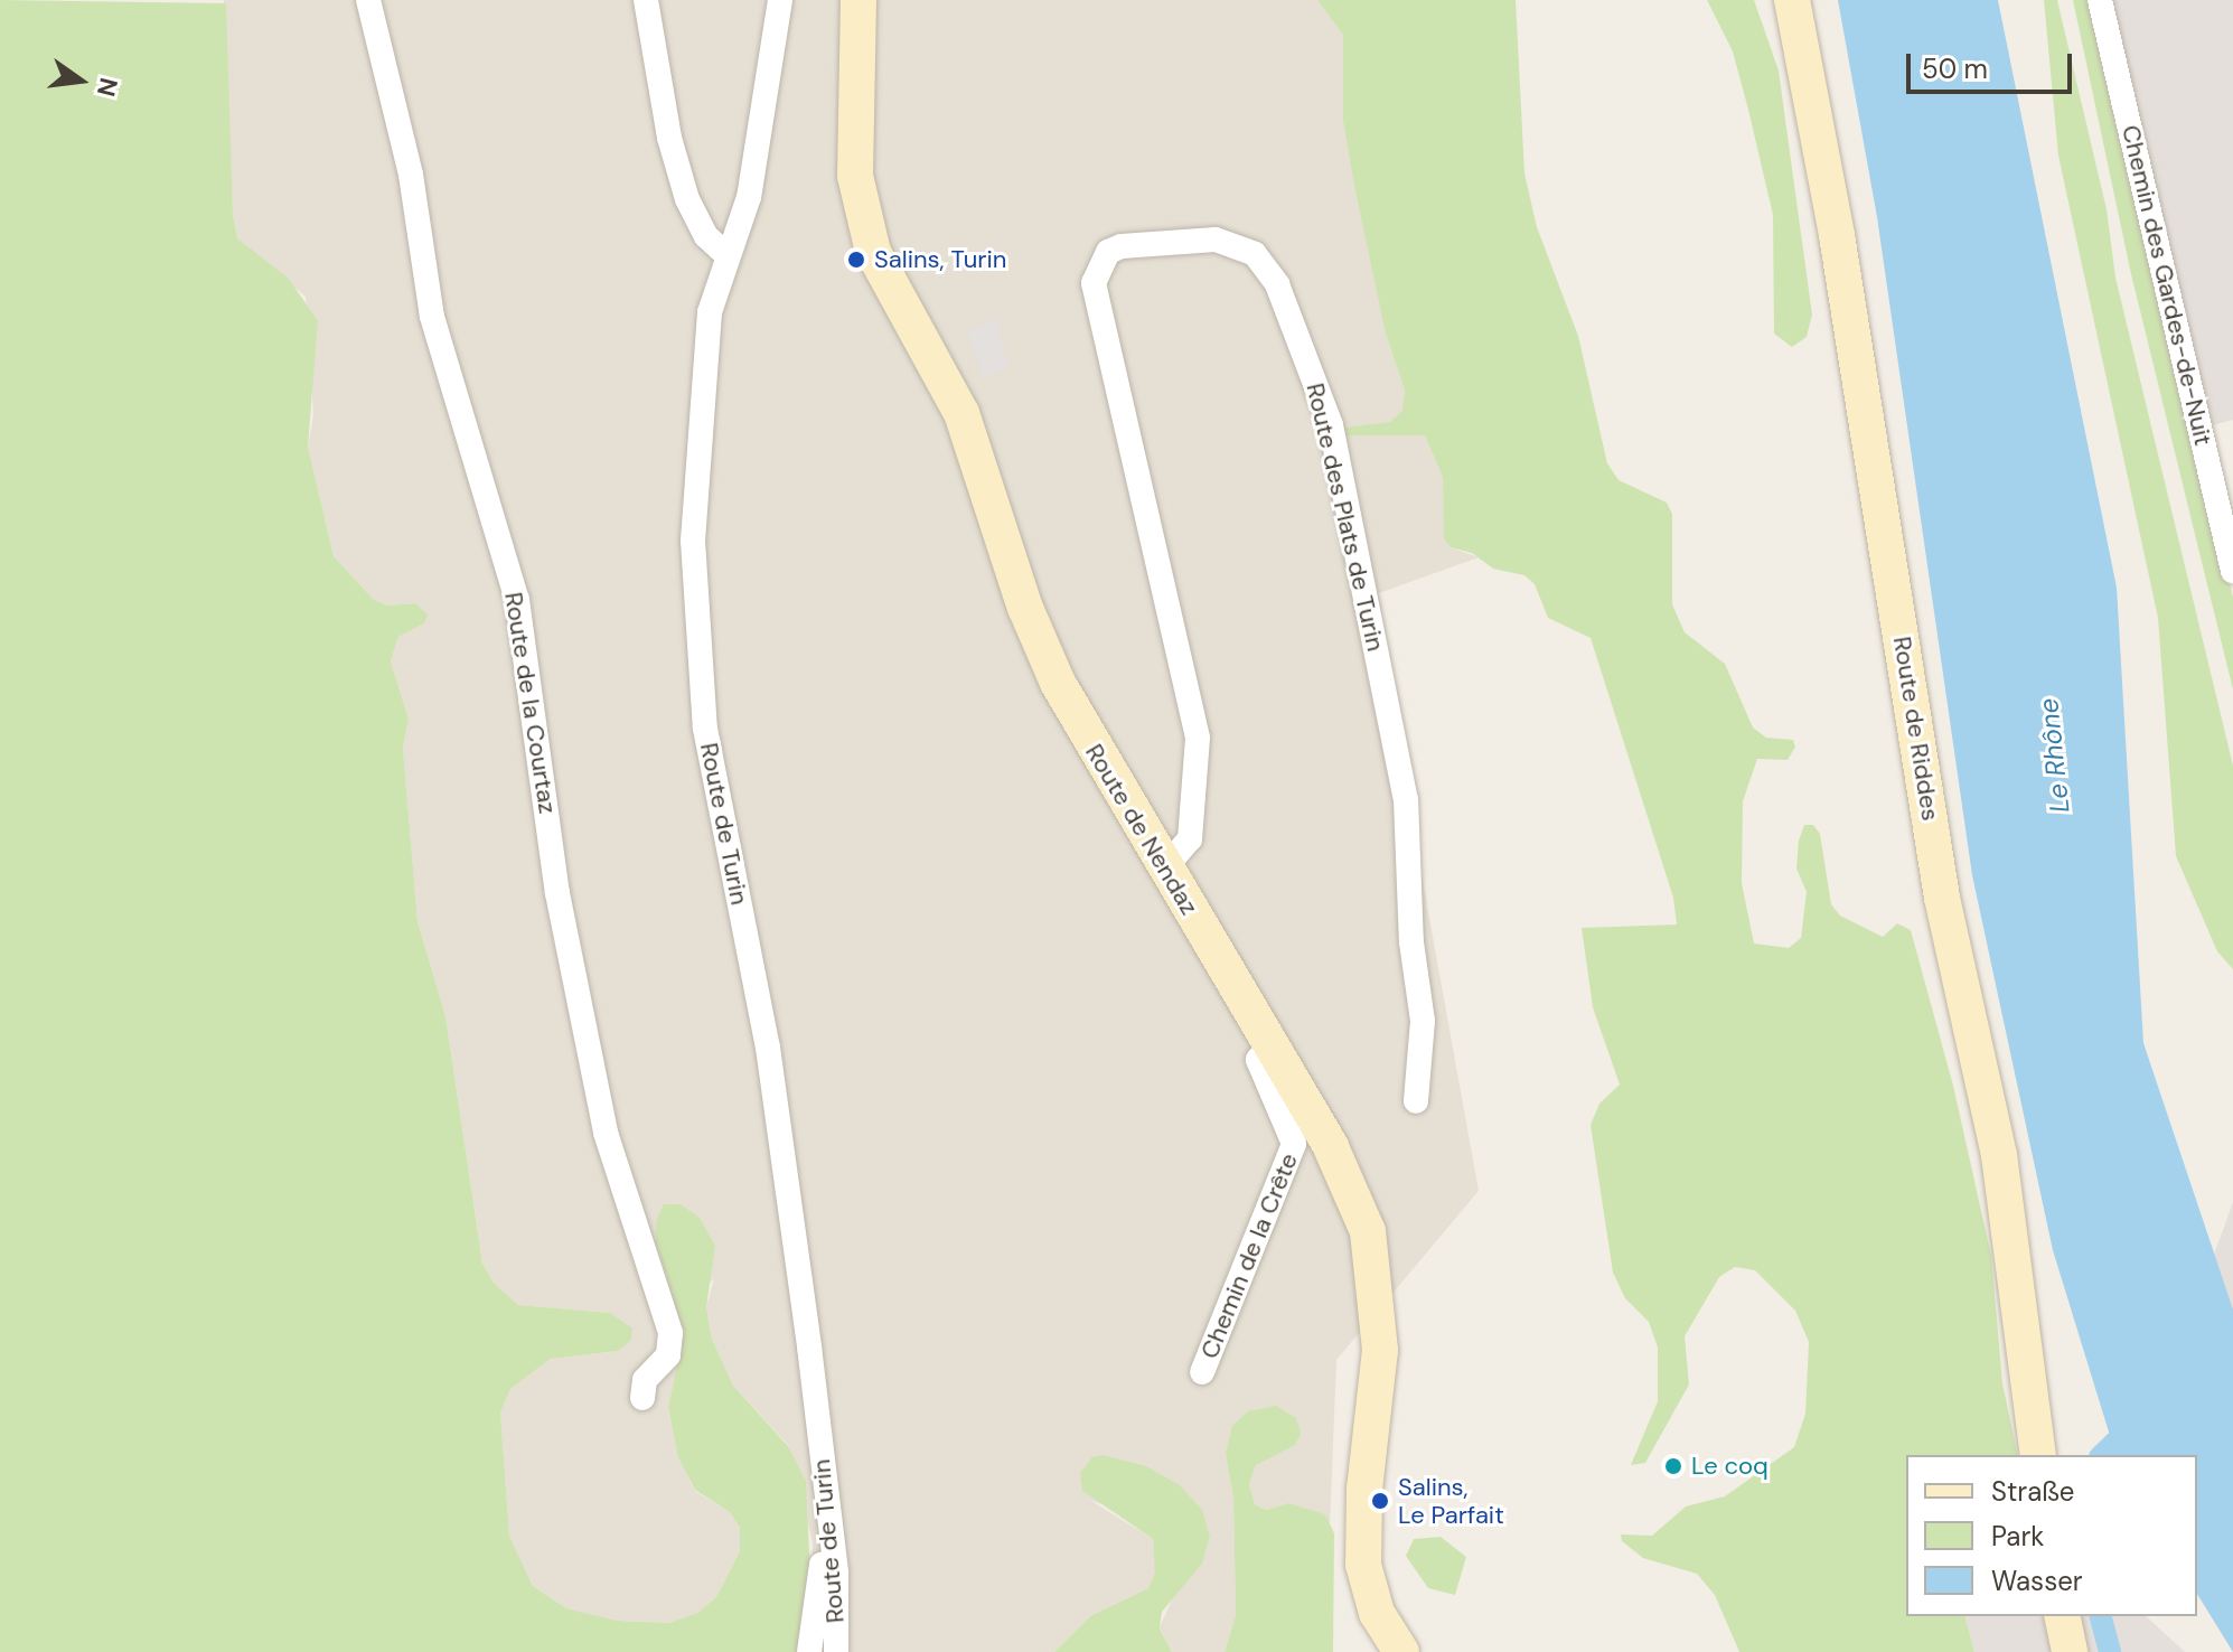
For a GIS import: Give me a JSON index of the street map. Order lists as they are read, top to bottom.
{
  "streets": {
    "main road": ["Route de Riddes", "Route de Nendaz"],
    "street": [
      "Chemin des Gardes-de-Nuit",
      "Route des Plats de Turin",
      "Route de la Courtaz",
      "Route de Turin",
      "Chemin de la Crête"
    ]
  },
  "crossings": [
    ["Route des Plats de Turin", "Route de Nendaz"],
    ["Route de Nendaz", "Chemin de la Crête"]
  ],
  "water": ["Le Rhône"],
  "places": ["Salins, Turin", "Le coq", "Salins, Le Parfait"],
  "legend": ["Straße", "Park", "Wasser"],
  "scale_bar": "50 m",
  "north": "right"
}
